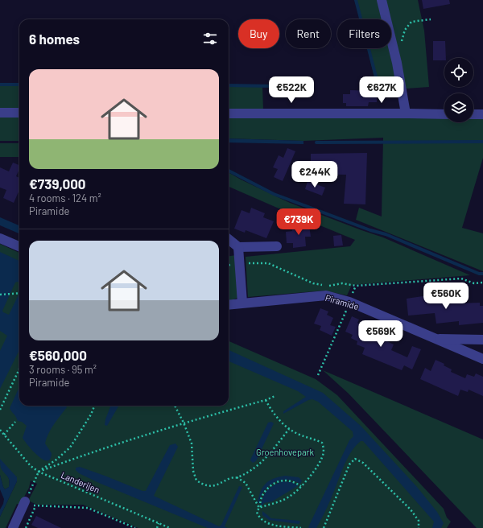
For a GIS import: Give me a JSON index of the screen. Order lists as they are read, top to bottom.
{
  "streets": {
    "street": ["Piramide"],
    "path": ["Landerijen"]
  },
  "parks": ["Groenhovepark"],
  "page": {
    "chip": ["Buy", "Rent", "Filters"],
    "heading": "6 homes",
    "list": [
      {
        "name": "€739,000",
        "note": "4 rooms · 124 m² · Piramide"
      },
      {
        "name": "€560,000",
        "note": "3 rooms · 95 m² · Piramide"
      }
    ],
    "price": [
      "€522K",
      "€627K",
      "€244K",
      "€739K",
      "€560K",
      "€569K"
    ]
  }
}
